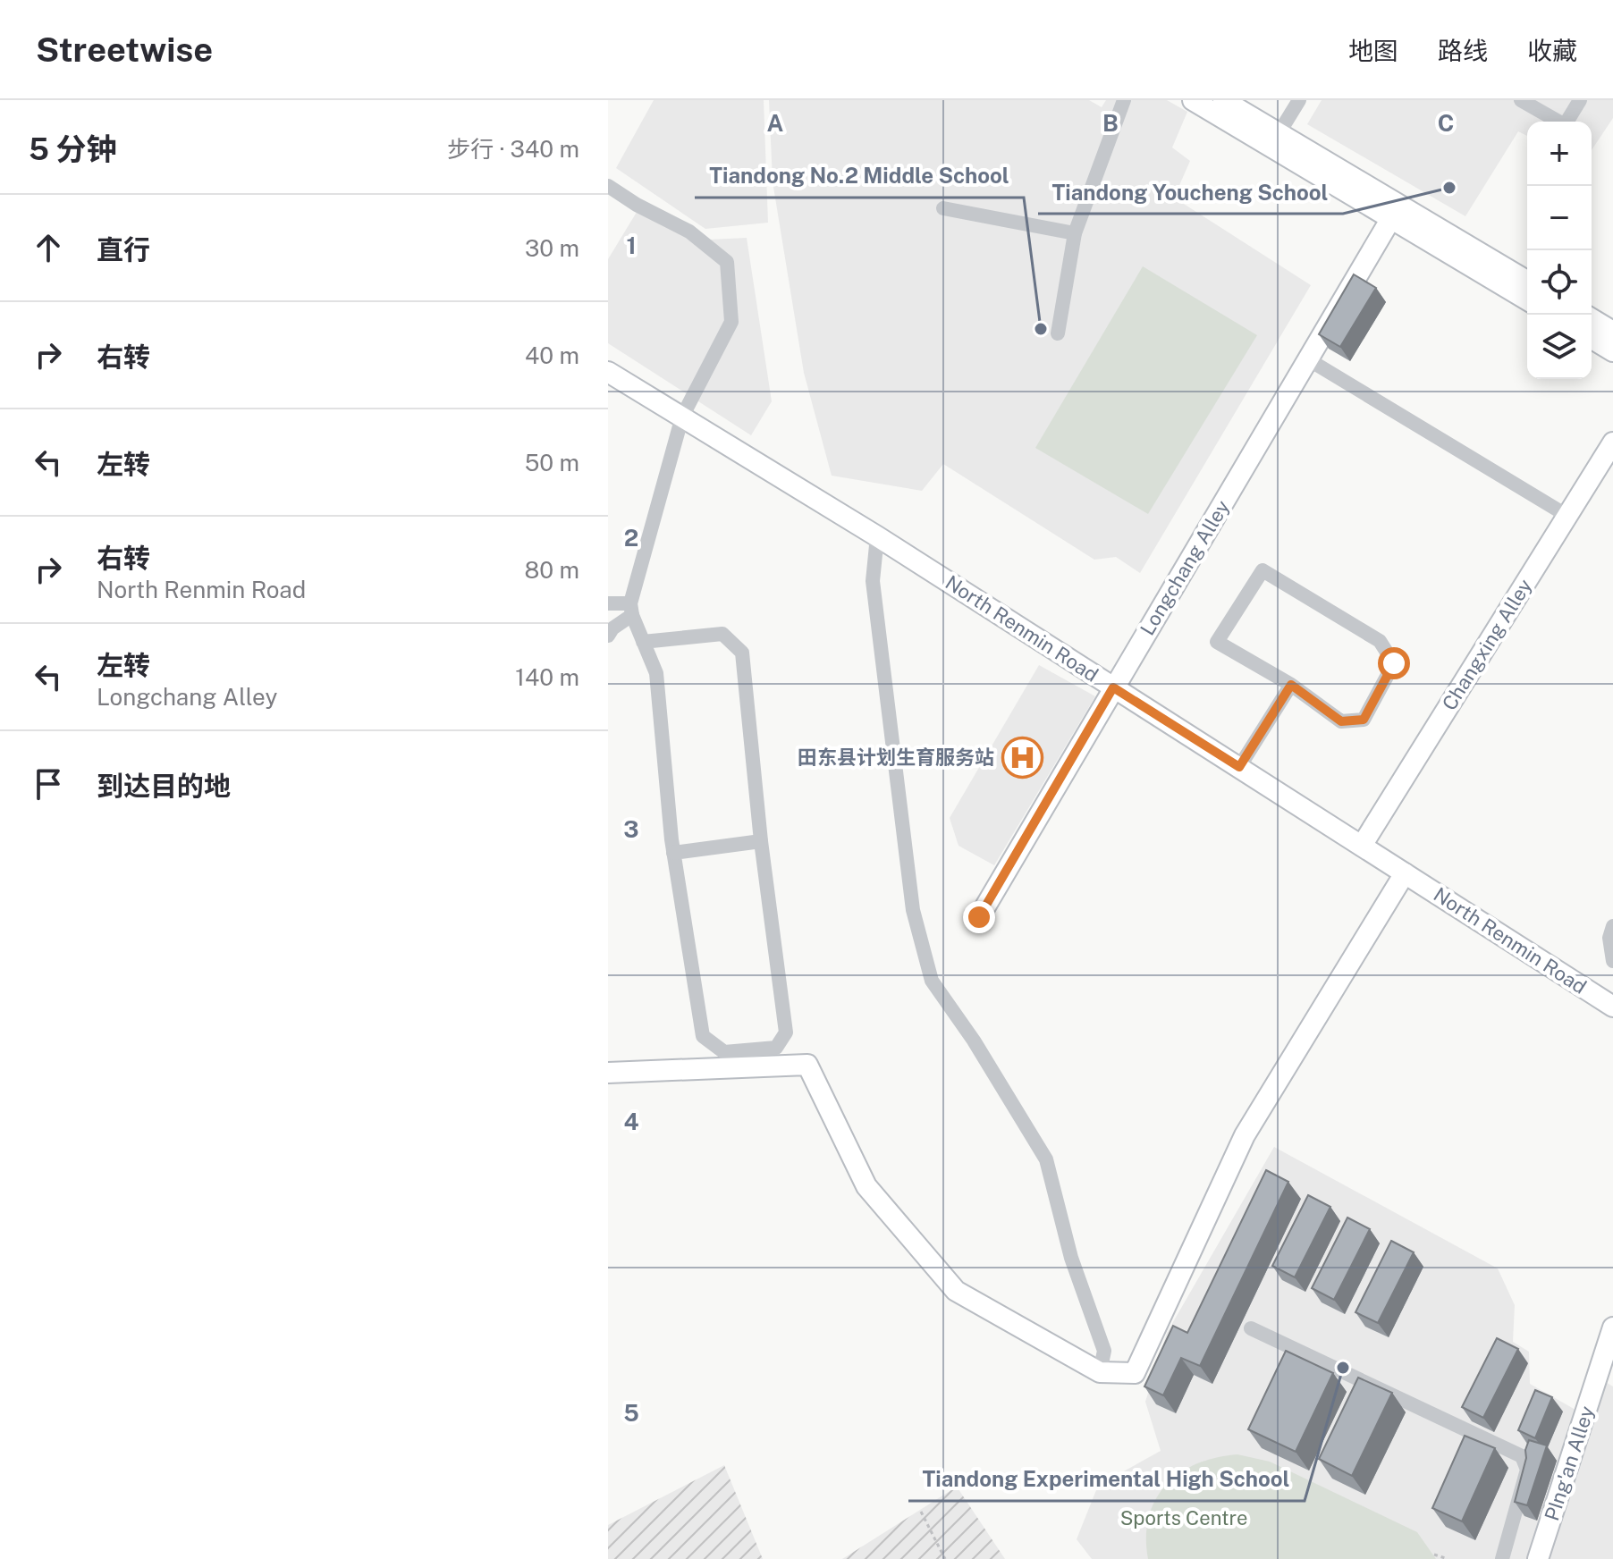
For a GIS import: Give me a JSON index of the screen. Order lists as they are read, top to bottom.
{
  "streets": {
    "street": [
      "Longchang Alley",
      "North Renmin Road",
      "Changxing Alley",
      "PIng'an Alley"
    ]
  },
  "crossings": [
    ["Longchang Alley", "North Renmin Road"],
    ["North Renmin Road", "Changxing Alley"]
  ],
  "parks": ["Sports Centre"],
  "places": {
    "other": ["Tiandong Youcheng School", "Tiandong No.2 Middle School", "Tiandong Experimental High School"],
    "hospital": ["田东县计划生育服务站"]
  },
  "page": {
    "header": "Streetwise",
    "nav": ["地图", "路线", "收藏"],
    "heading": ["5 分钟", "步行 · 340 m"],
    "map_buttons": ["+", "−"],
    "list": [
      ["直行", "30 m"],
      ["右转", "40 m"],
      ["左转", "50 m"],
      ["右转", "North Renmin Road", "80 m"],
      ["左转", "Longchang Alley", "140 m"],
      "到达目的地"
    ]
  },
  "grid": {
    "columns": ["A", "B", "C"],
    "rows": [
      "1",
      "2",
      "3",
      "4",
      "5"
    ]
  }
}
